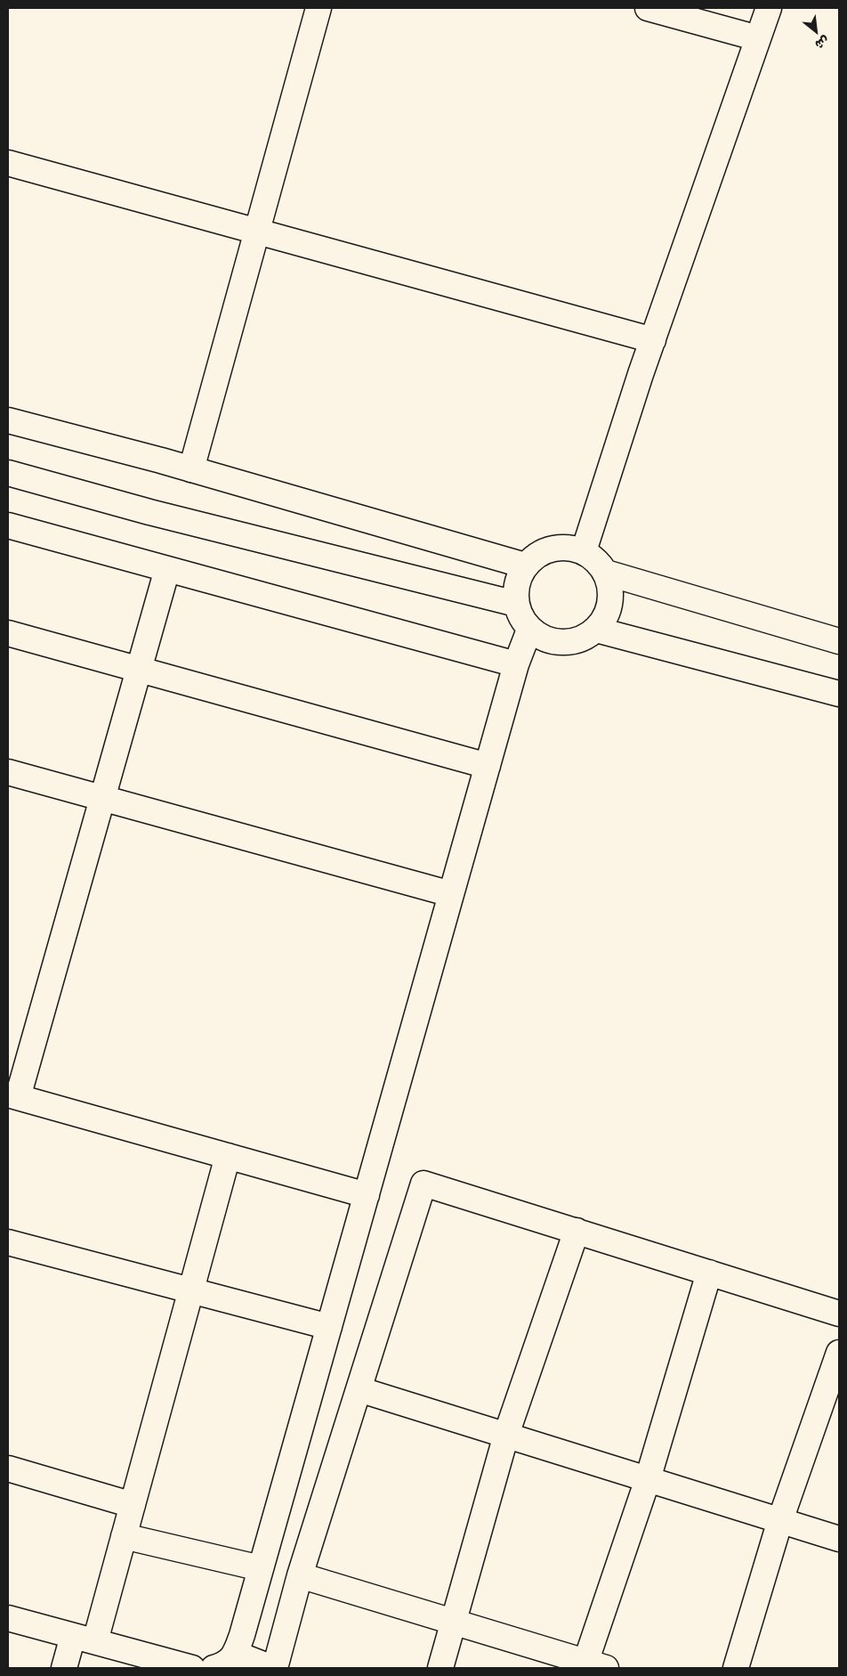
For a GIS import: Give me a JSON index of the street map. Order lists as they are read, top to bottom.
{
  "north": "bottom right"
}
